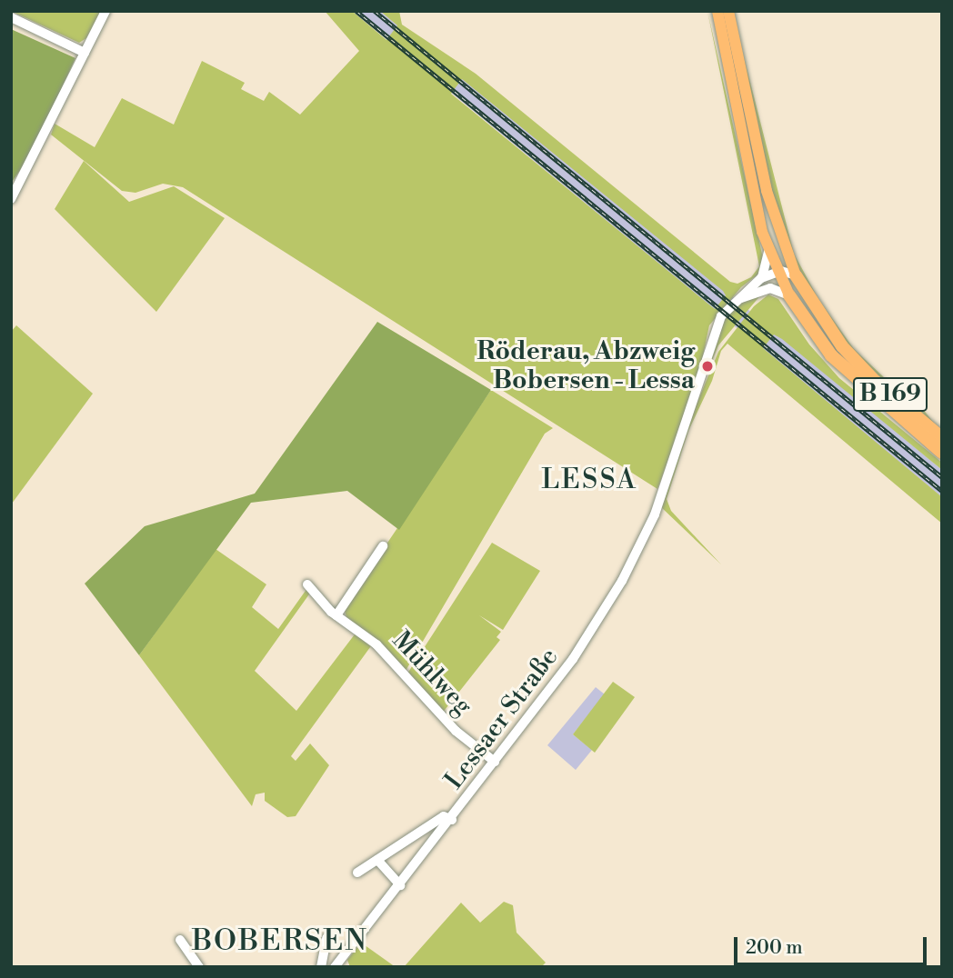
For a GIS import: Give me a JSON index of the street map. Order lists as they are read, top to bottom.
{
  "streets": {
    "highway": ["B 169"],
    "street": ["Mühlweg", "Lessaer Straße"]
  },
  "crossings": [
    ["Mühlweg", "Lessaer Straße"]
  ],
  "districts": ["LESSA", "BOBERSEN"],
  "places": ["Röderau, Abzweig Bobersen - Lessa"],
  "scale_bar": "200 m"
}
